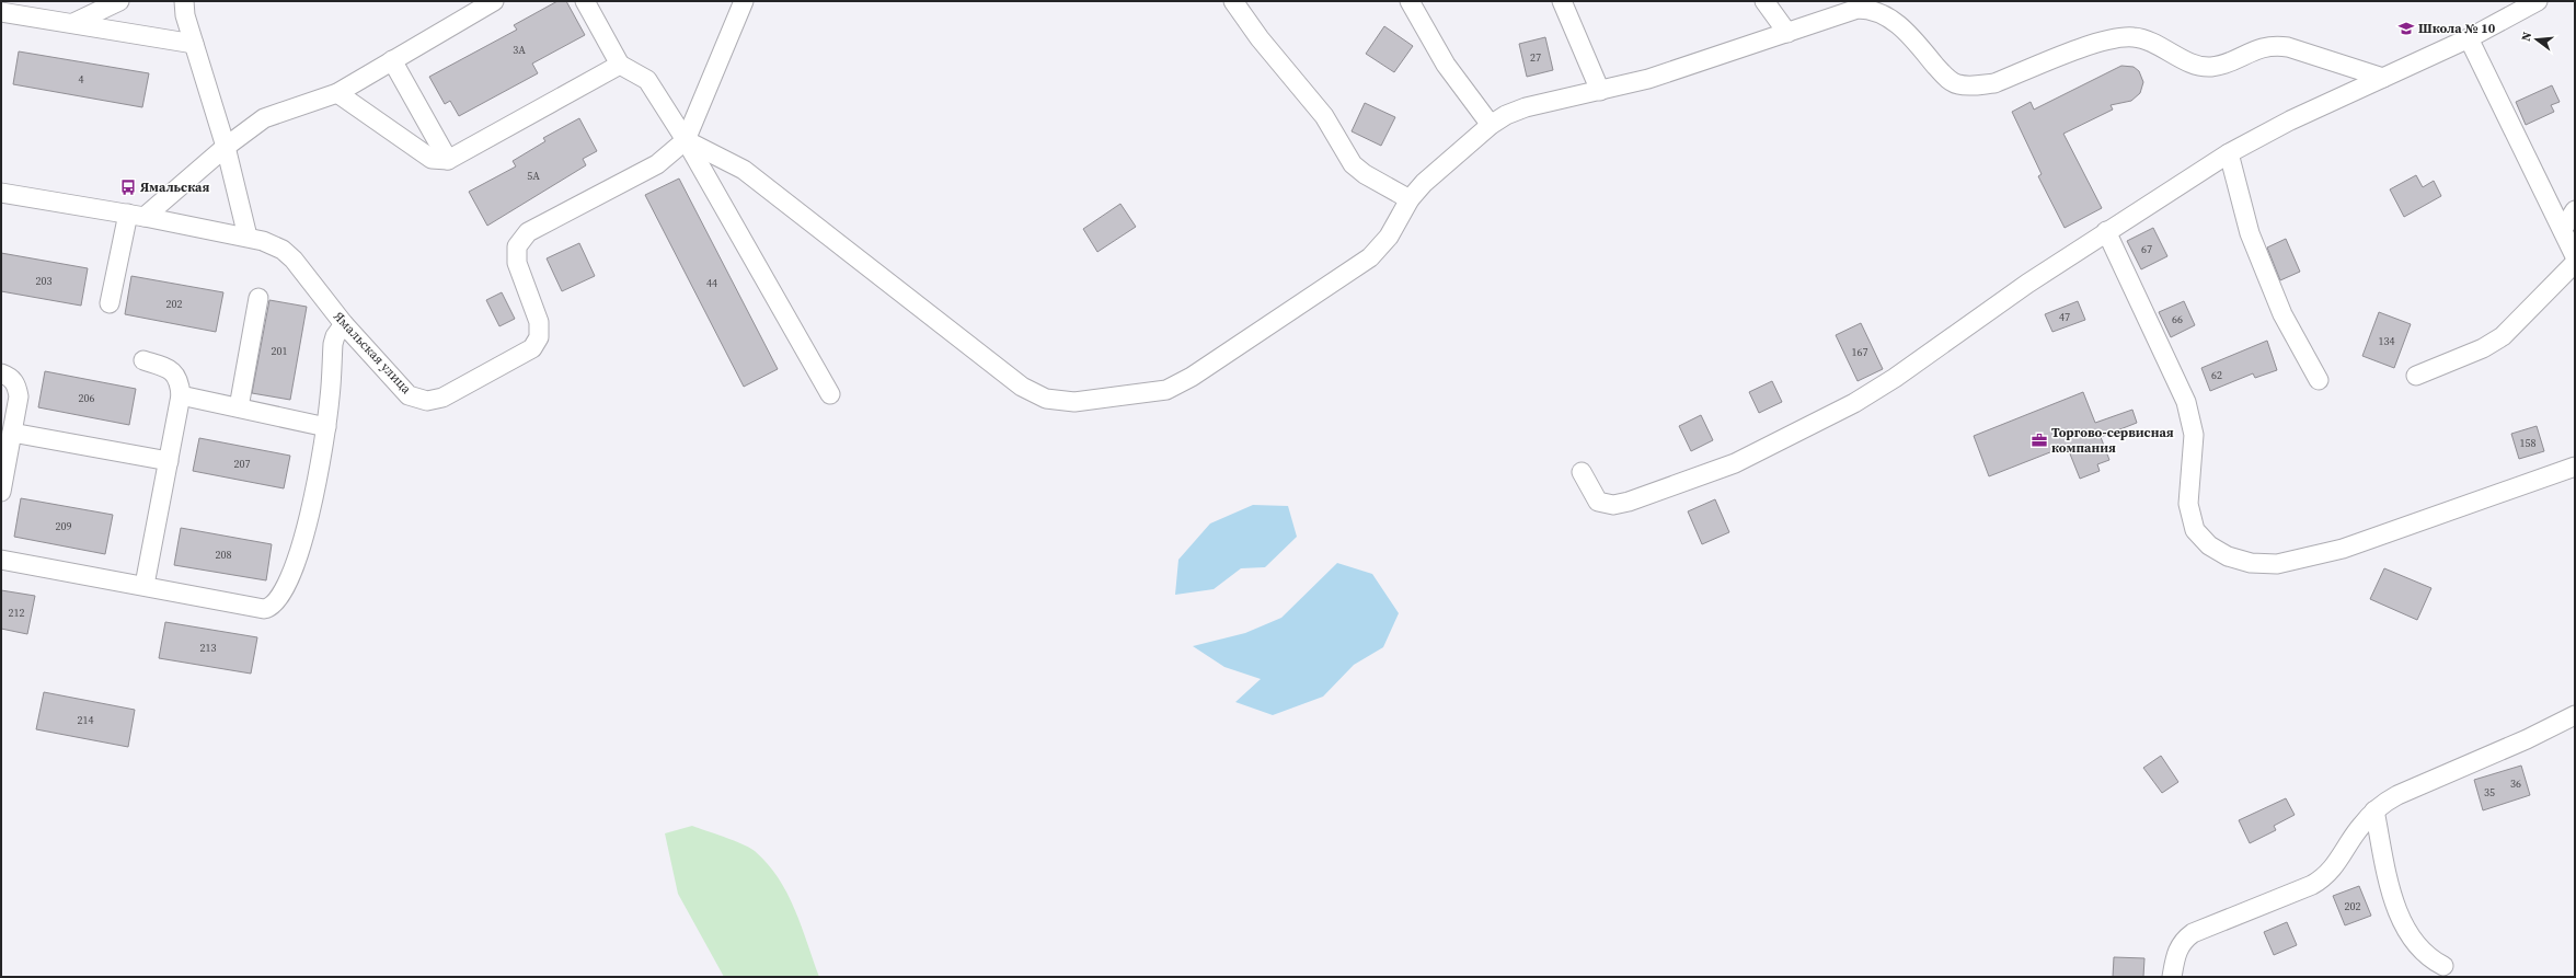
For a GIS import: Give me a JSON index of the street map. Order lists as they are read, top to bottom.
{
  "streets": {
    "street": ["Ямальская улица"]
  },
  "places": {
    "school or university": ["Школа № 10"],
    "bus stop": ["Ямальская"],
    "office": ["Торгово-сервисная компания"]
  },
  "house_numbers": [
    "3А",
    "27",
    "4",
    "5А",
    "67",
    "203",
    "44",
    "202",
    "47",
    "66",
    "134",
    "201",
    "167",
    "62",
    "206",
    "158",
    "207",
    "209",
    "208",
    "212",
    "213",
    "214",
    "36",
    "35",
    "202"
  ],
  "north": "left"
}
